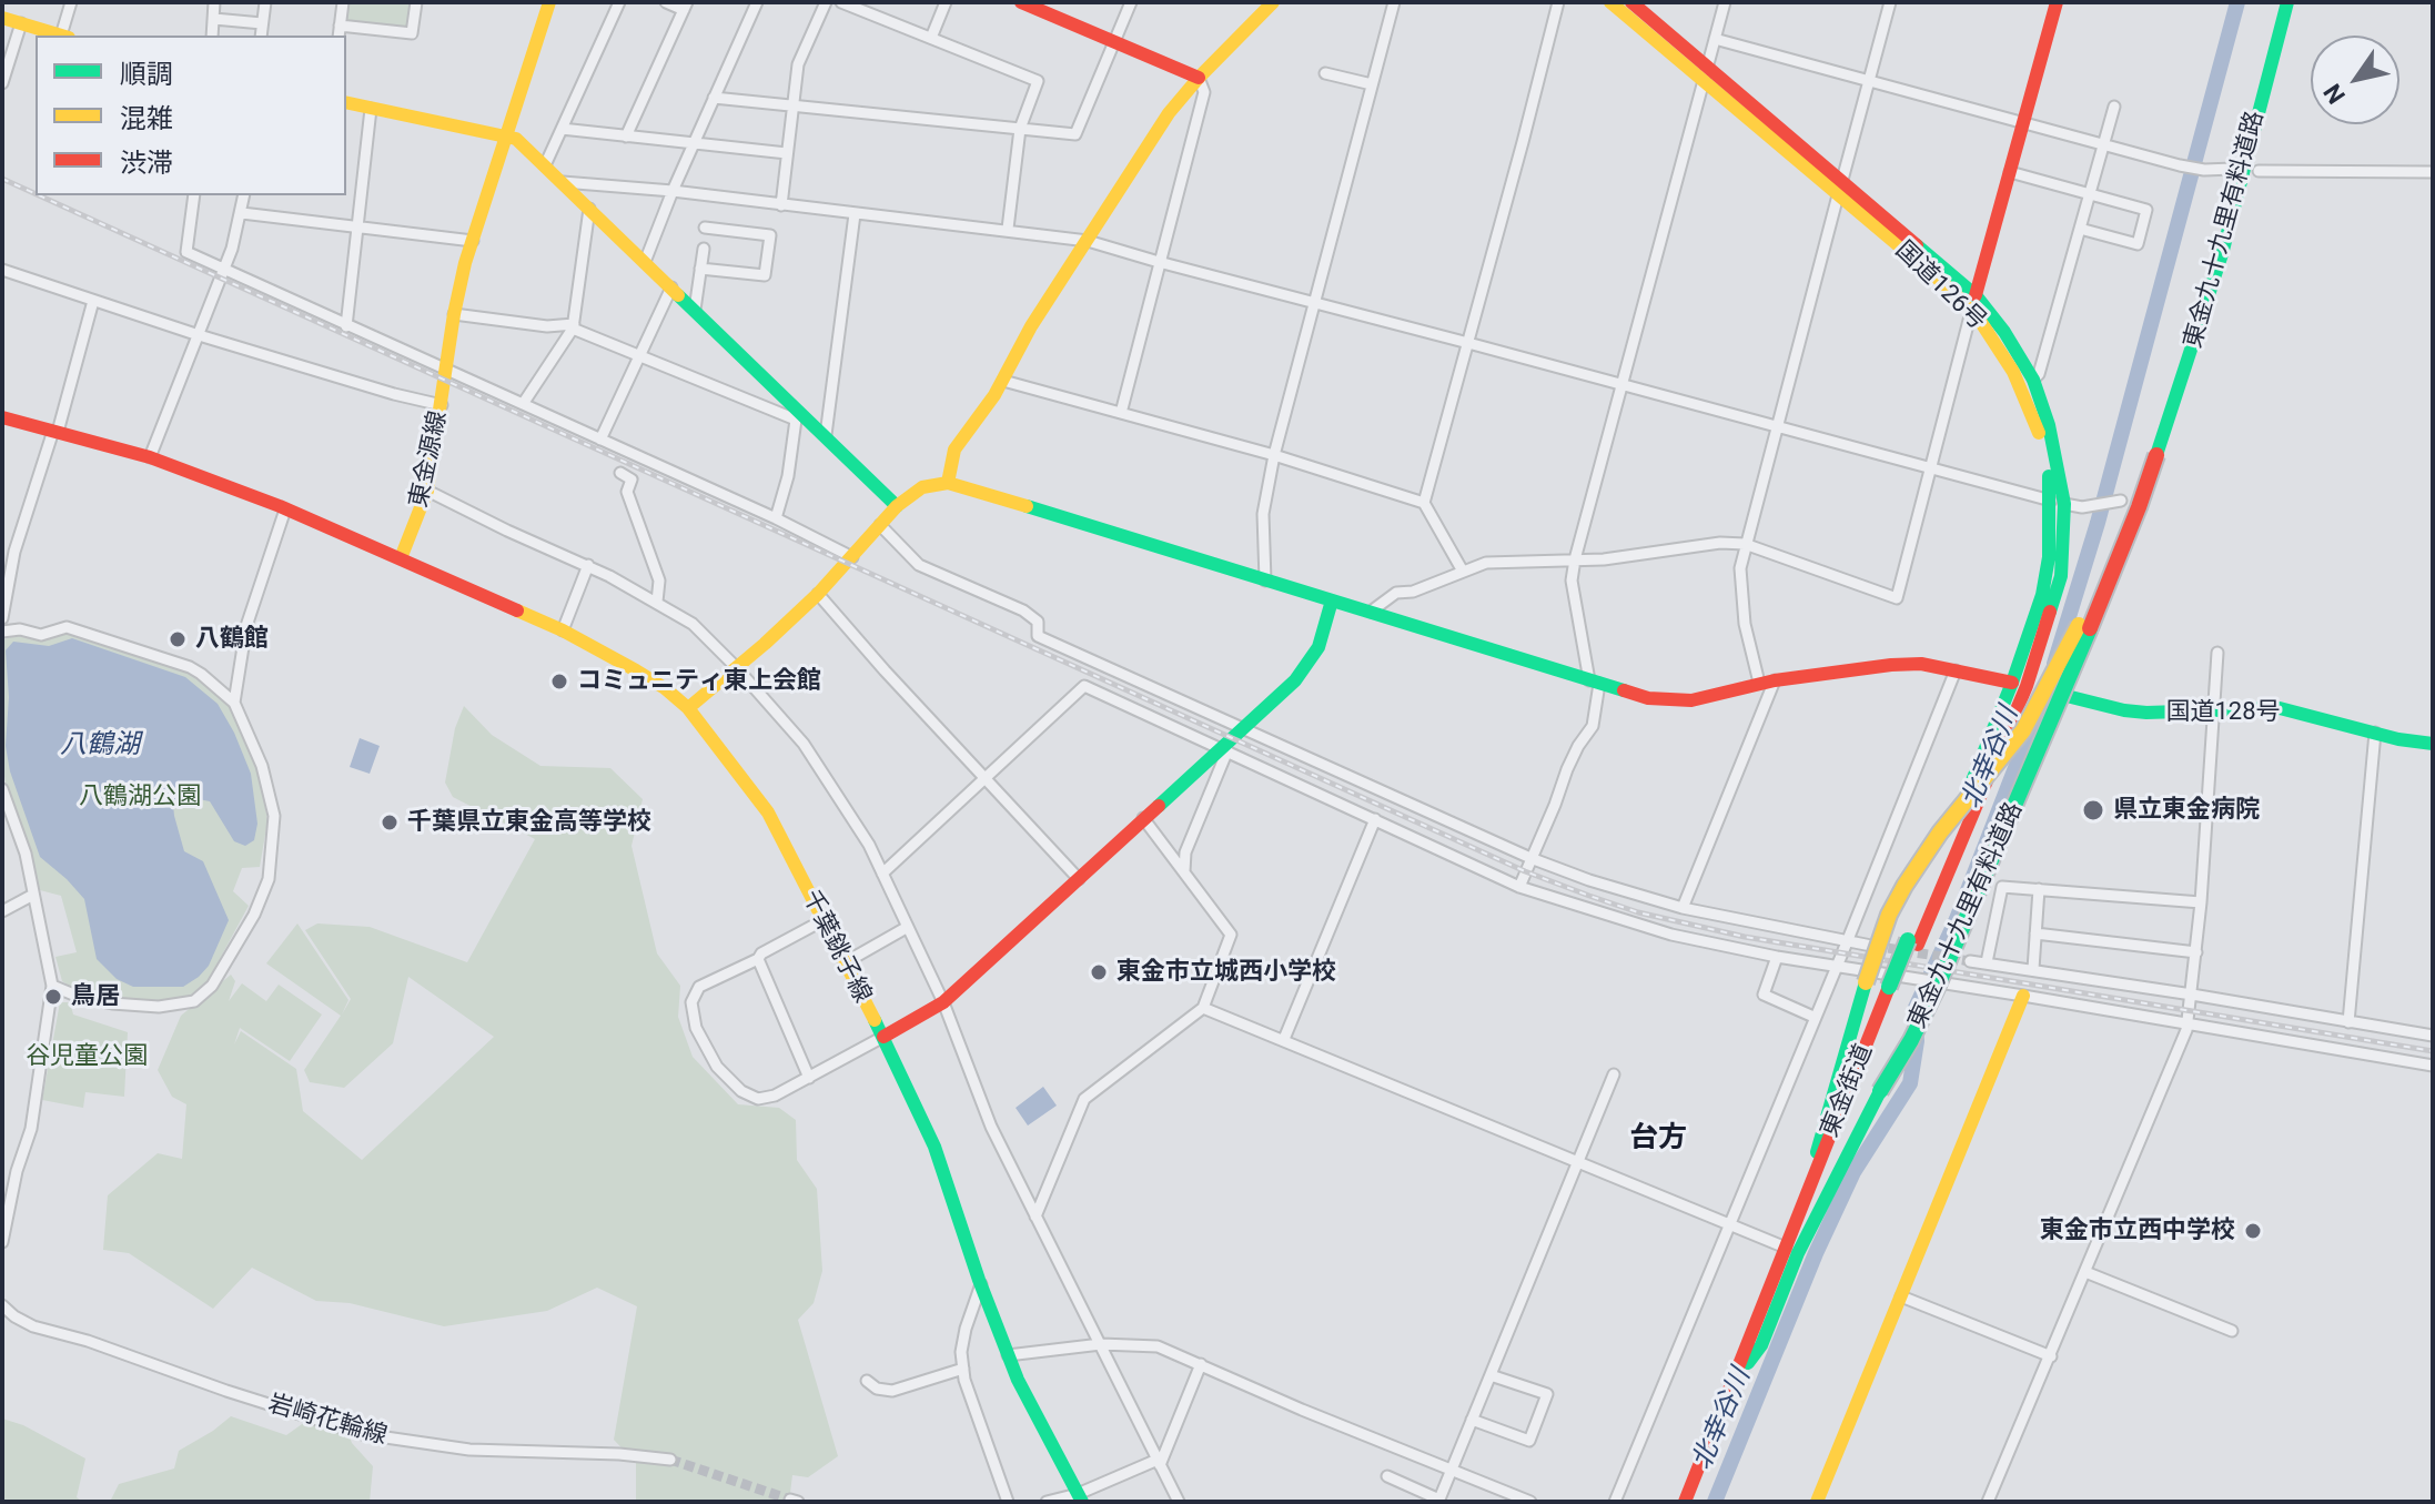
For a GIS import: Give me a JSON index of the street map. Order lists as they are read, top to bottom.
{
  "streets": {
    "main road": [
      "東金九十九里有料道路",
      "国道126号",
      "東金源線",
      "国道128号",
      "千葉銚子線",
      "東金街道"
    ],
    "street": ["岩崎花輪線"]
  },
  "crossings": [
    ["東金九十九里有料道路", "東金街道"],
    ["国道126号", "国道128号"],
    ["国道126号", "東金街道"],
    ["東金源線", "千葉銚子線"],
    ["国道128号", "東金街道"]
  ],
  "districts": ["台方"],
  "water": ["八鶴湖", "北幸谷川"],
  "parks": ["八鶴湖公園", "谷児童公園"],
  "places": [
    "八鶴館",
    "コミュニティ東上会館",
    "県立東金病院",
    "千葉県立東金高等学校",
    "東金市立城西小学校",
    "鳥居",
    "東金市立西中学校"
  ],
  "legend": ["順調", "混雑", "渋滞"],
  "north": "bottom left"
}
